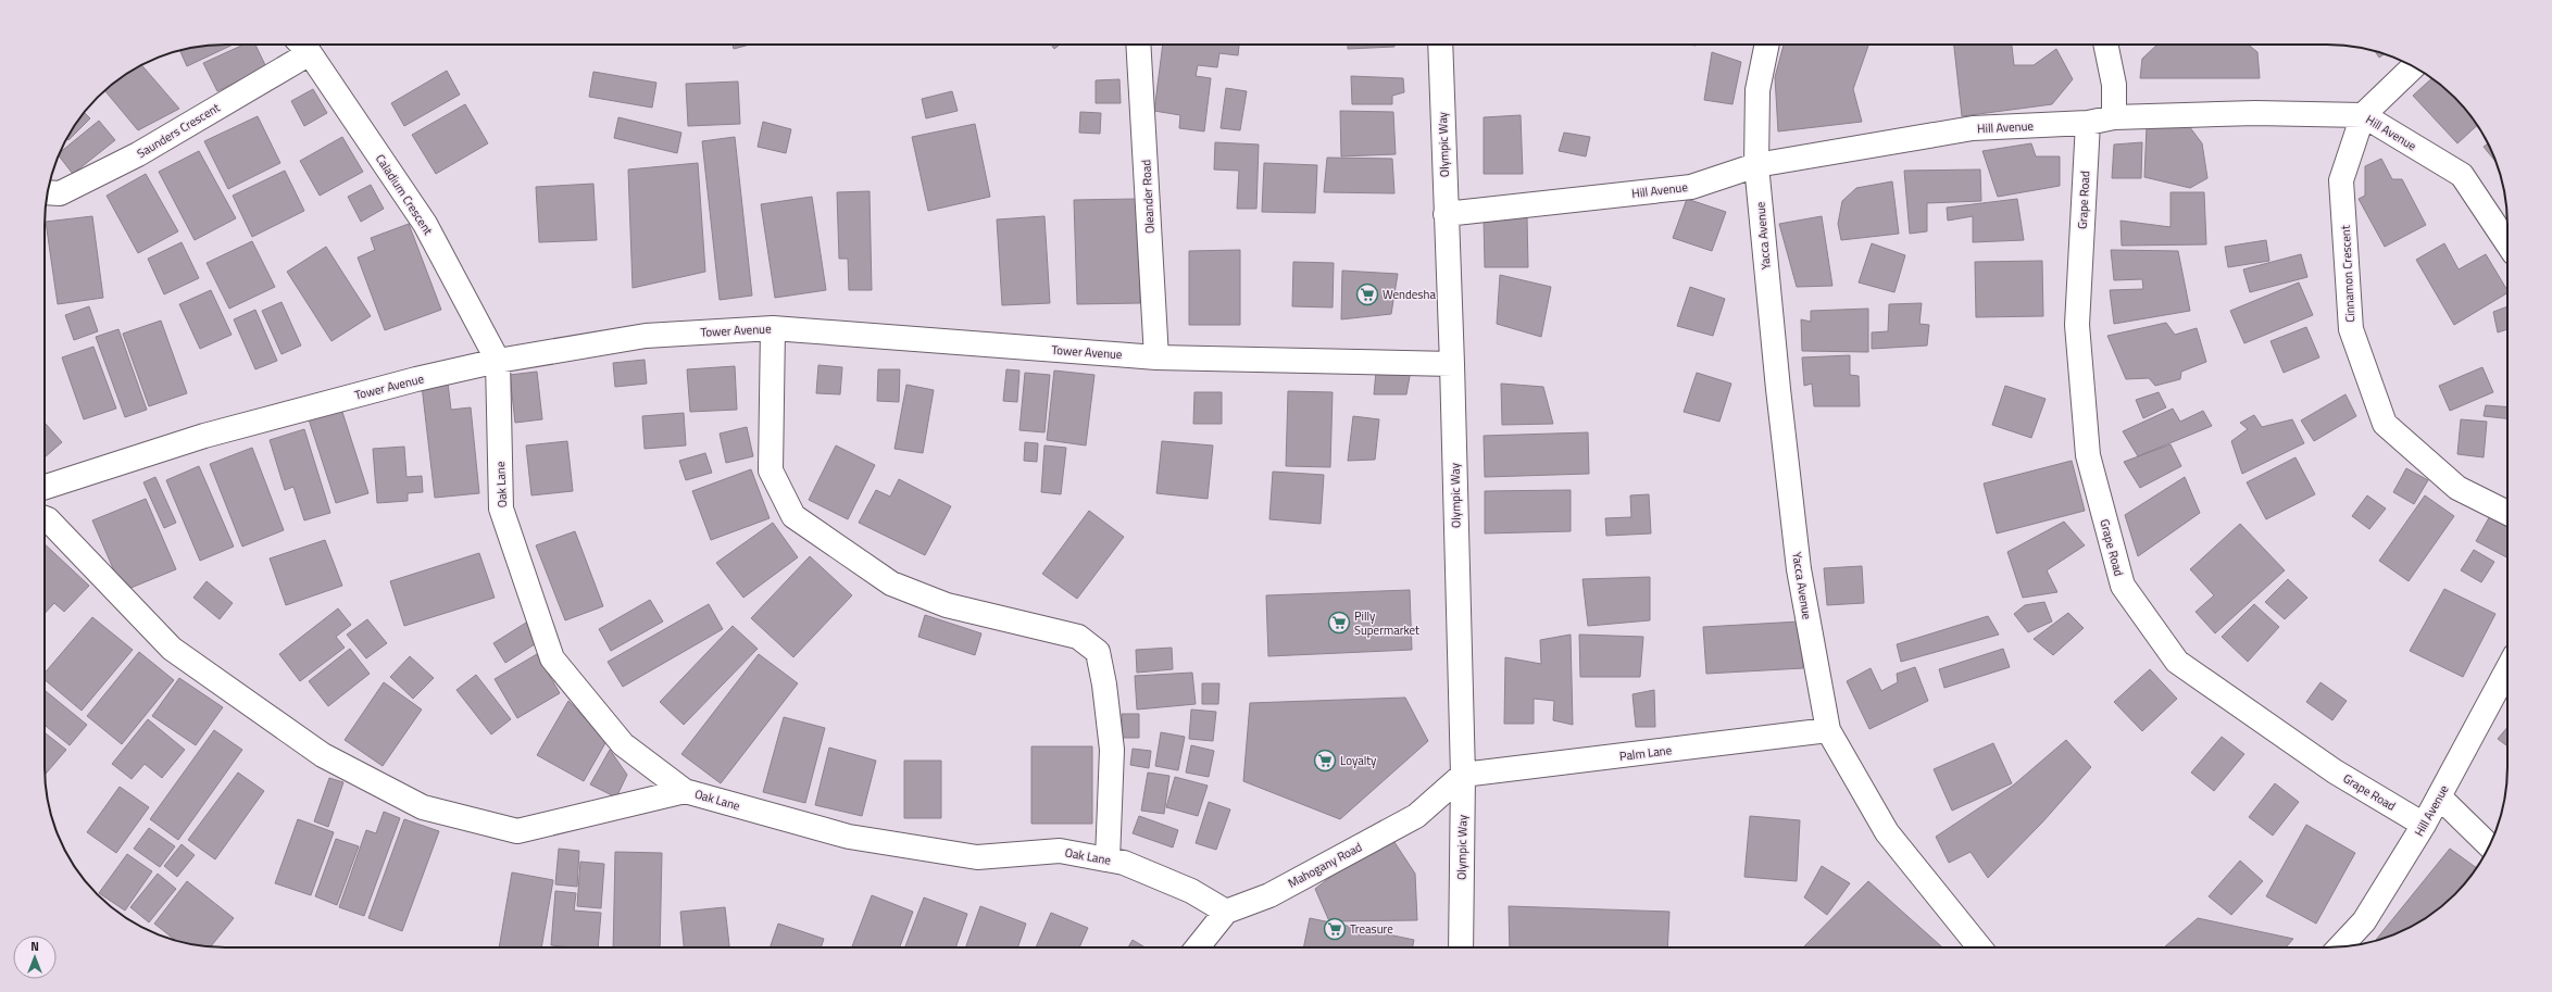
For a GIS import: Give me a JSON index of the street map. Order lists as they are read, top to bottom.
{
  "streets": {
    "street": [
      "Hill Avenue",
      "Saunders Crescent",
      "Olympic Way",
      "Caladium Crescent",
      "Oleander Road",
      "Grape Road",
      "Yacca Avenue",
      "Cinnamon Crescent",
      "Tower Avenue",
      "Oak Lane",
      "Palm Lane",
      "Mahogany Road"
    ]
  },
  "crossings": [
    ["Hill Avenue", "Olympic Way"],
    ["Hill Avenue", "Grape Road"],
    ["Hill Avenue", "Yacca Avenue"],
    ["Hill Avenue", "Cinnamon Crescent"],
    ["Saunders Crescent", "Caladium Crescent"],
    ["Olympic Way", "Tower Avenue"],
    ["Olympic Way", "Palm Lane"],
    ["Olympic Way", "Mahogany Road"],
    ["Caladium Crescent", "Tower Avenue"],
    ["Caladium Crescent", "Oak Lane"],
    ["Oleander Road", "Tower Avenue"],
    ["Yacca Avenue", "Palm Lane"],
    ["Tower Avenue", "Oak Lane"],
    ["Oak Lane", "Mahogany Road"],
    ["Palm Lane", "Mahogany Road"]
  ],
  "places": {
    "supermarket": [
      "Wendesha",
      "Pilly Supermarket",
      "Loyalty",
      "Treasure"
    ]
  },
  "north": "top"
}
